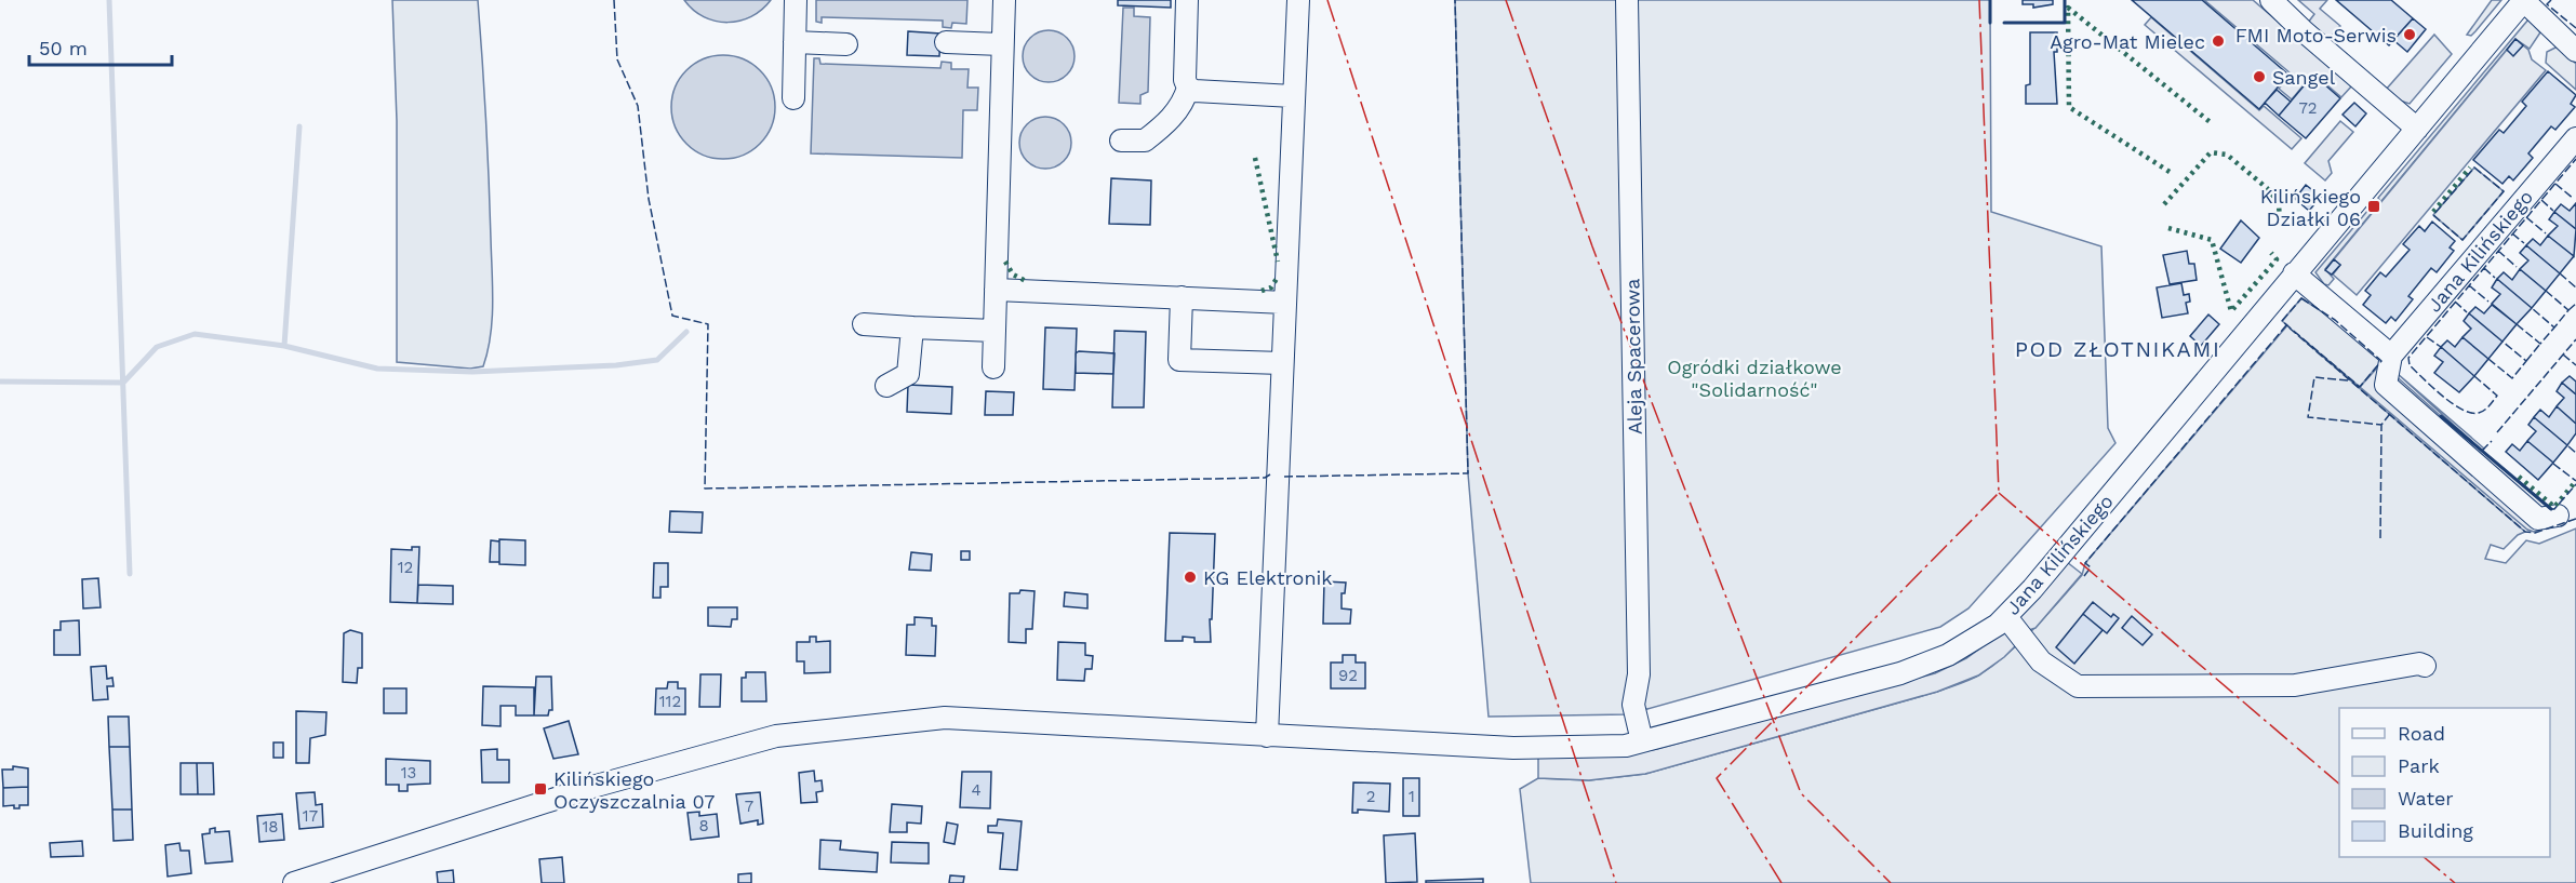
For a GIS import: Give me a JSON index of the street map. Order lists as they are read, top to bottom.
{
  "streets": {
    "street": ["Jana Kilińskiego", "Aleja Spacerowa"]
  },
  "crossings": [
    ["Jana Kilińskiego", "Aleja Spacerowa"]
  ],
  "districts": ["POD ZŁOTNIKAMI"],
  "parks": ["Ogródki działkowe \"Solidarność\""],
  "places": {
    "other": [
      "FMI Moto-Serwis",
      "Agro-Mat Mielec",
      "Sangel",
      "KG Elektronik"
    ],
    "transit": ["Kilińskiego Działki 06", "Kilińskiego Oczyszczalnia 07"]
  },
  "house_numbers": [
    "72",
    "12",
    "92",
    "112",
    "13",
    "4",
    "2",
    "1",
    "7",
    "17",
    "8",
    "18"
  ],
  "legend": [
    "Road",
    "Park",
    "Water",
    "Building"
  ],
  "scale_bar": "50 m"
}
